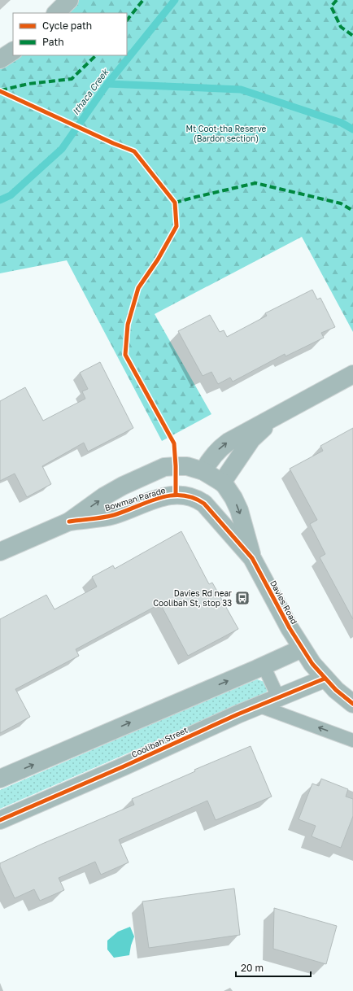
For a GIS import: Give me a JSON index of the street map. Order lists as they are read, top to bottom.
{
  "streets": {
    "street": ["Bowman Parade", "Davies Road", "Coolibah Street"]
  },
  "crossings": [
    ["Bowman Parade", "Davies Road"],
    ["Davies Road", "Coolibah Street"]
  ],
  "water": ["Ithaca Creek"],
  "parks": ["Mt Coot-tha Reserve (Bardon section)"],
  "places": {
    "bus stop": ["Davies Rd near Coolibah St, stop 33"]
  },
  "legend": ["Cycle path", "Path"],
  "scale_bar": "20 m"
}
